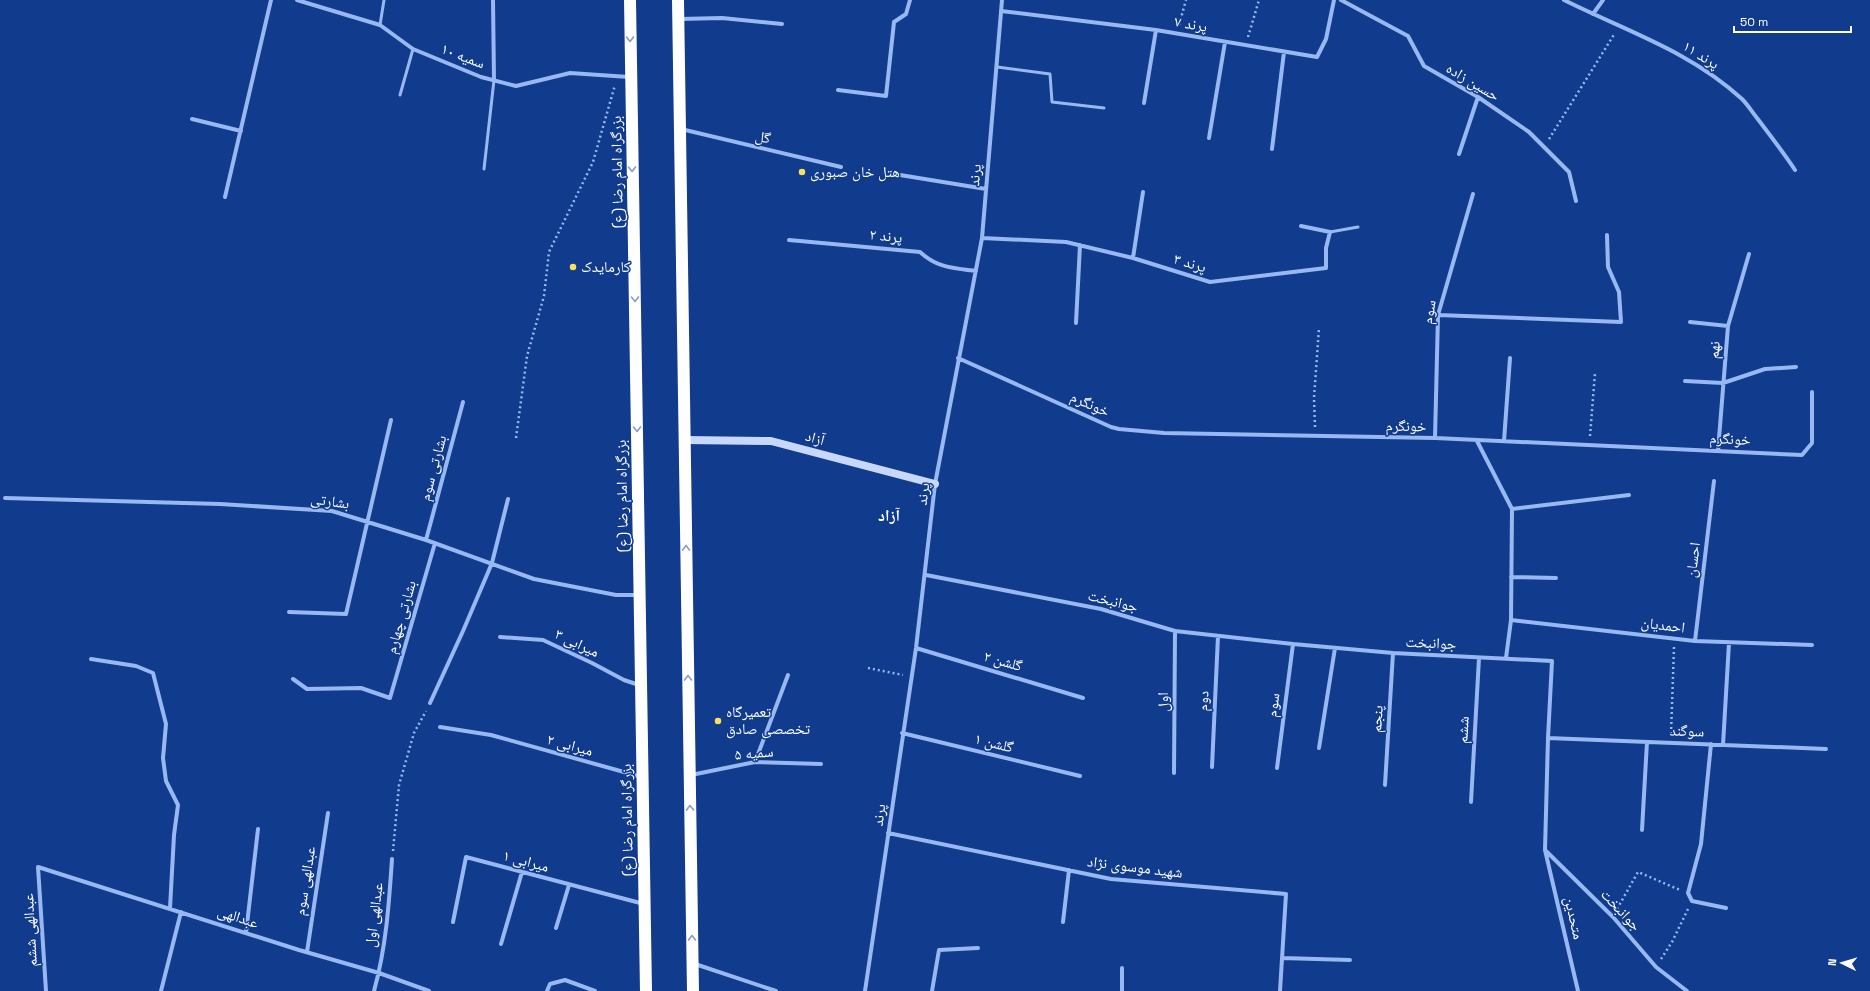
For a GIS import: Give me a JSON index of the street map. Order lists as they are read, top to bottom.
{
  "streets": {
    "highway": ["بزرگراه امام رضا (ع)"],
    "street": [
      "پرند ۷",
      "پرند ۱۱",
      "سمیه ۱۰",
      "حسین زاده",
      "گل",
      "پرند",
      "پرند ۲",
      "پرند ۳",
      "سوم",
      "نهم",
      "خونگرم",
      "آزاد",
      "بشارتی سوم",
      "بشارتی",
      "احسان",
      "جوانبخت",
      "بشارتی چهارم",
      "احمدیان",
      "میرابی ۳",
      "گلشن ۲",
      "دوم",
      "اول",
      "پنجم",
      "ششم",
      "سوگند",
      "گلشن ۱",
      "میرابی ۲",
      "سمیه ۵",
      "میرابی ۱",
      "شهید موسوی نژاد",
      "عبدالهی سوم",
      "عبدالهی اول",
      "عبدالهی",
      "متحدین",
      "عبدالهی ششم"
    ]
  },
  "crossings": [
    ["پرند ۷", "پرند"],
    ["سمیه ۱۰", "بزرگراه امام رضا (ع)"],
    ["بزرگراه امام رضا (ع)", "بشارتی"],
    ["بزرگراه امام رضا (ع)", "میرابی ۳"],
    ["بزرگراه امام رضا (ع)", "میرابی ۲"],
    ["بزرگراه امام رضا (ع)", "میرابی ۱"],
    ["پرند", "پرند ۲"],
    ["پرند", "پرند ۳"],
    ["پرند", "خونگرم"],
    ["پرند", "آزاد"],
    ["پرند", "جوانبخت"],
    ["پرند", "گلشن ۲"],
    ["پرند", "گلشن ۱"],
    ["پرند", "شهید موسوی نژاد"],
    ["سوم", "خونگرم"],
    ["سوم", "جوانبخت"],
    ["نهم", "خونگرم"],
    ["بشارتی سوم", "بشارتی"],
    ["بشارتی", "بشارتی چهارم"],
    ["احسان", "احمدیان"],
    ["جوانبخت", "دوم"],
    ["جوانبخت", "اول"],
    ["جوانبخت", "پنجم"],
    ["جوانبخت", "ششم"],
    ["جوانبخت", "سوگند"],
    ["جوانبخت", "متحدین"],
    ["عبدالهی سوم", "عبدالهی"],
    ["عبدالهی اول", "عبدالهی"],
    ["عبدالهی", "عبدالهی ششم"]
  ],
  "districts": ["آزاد"],
  "places": ["هتل خان صبوری", "کارمایدک", "تعمیرگاه تخصصی صادق"],
  "scale_bar": "50 m",
  "north": "left"
}
